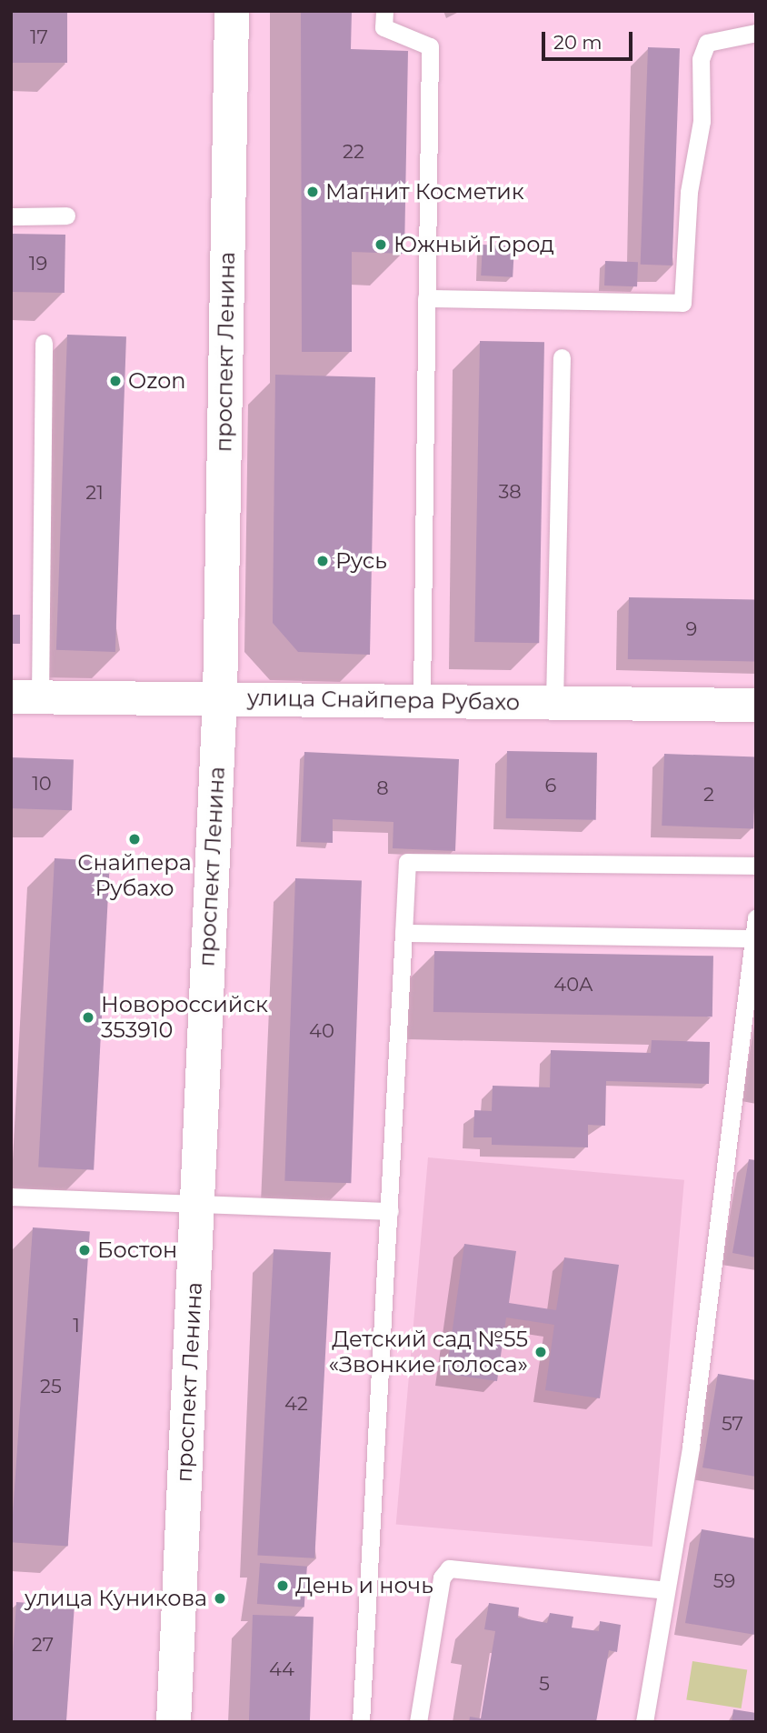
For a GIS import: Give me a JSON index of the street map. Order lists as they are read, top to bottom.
{
  "streets": {
    "street": ["проспект Ленина", "улица Снайпера Рубахо"]
  },
  "crossings": [
    ["проспект Ленина", "улица Снайпера Рубахо"]
  ],
  "places": [
    "Магнит Косметик",
    "Южный Город",
    "Ozon",
    "Русь",
    "Снайпера Рубахо",
    "Новороссийск 353910",
    "Бостон",
    "Детский сад №55 «Звонкие голоса»",
    "День и ночь",
    "улица Куникова"
  ],
  "house_numbers": [
    "17",
    "22",
    "19",
    "38",
    "21",
    "9",
    "10",
    "6",
    "8",
    "2",
    "40А",
    "40",
    "1",
    "25",
    "42",
    "57",
    "59",
    "27",
    "44",
    "5"
  ],
  "scale_bar": "20 m"
}
